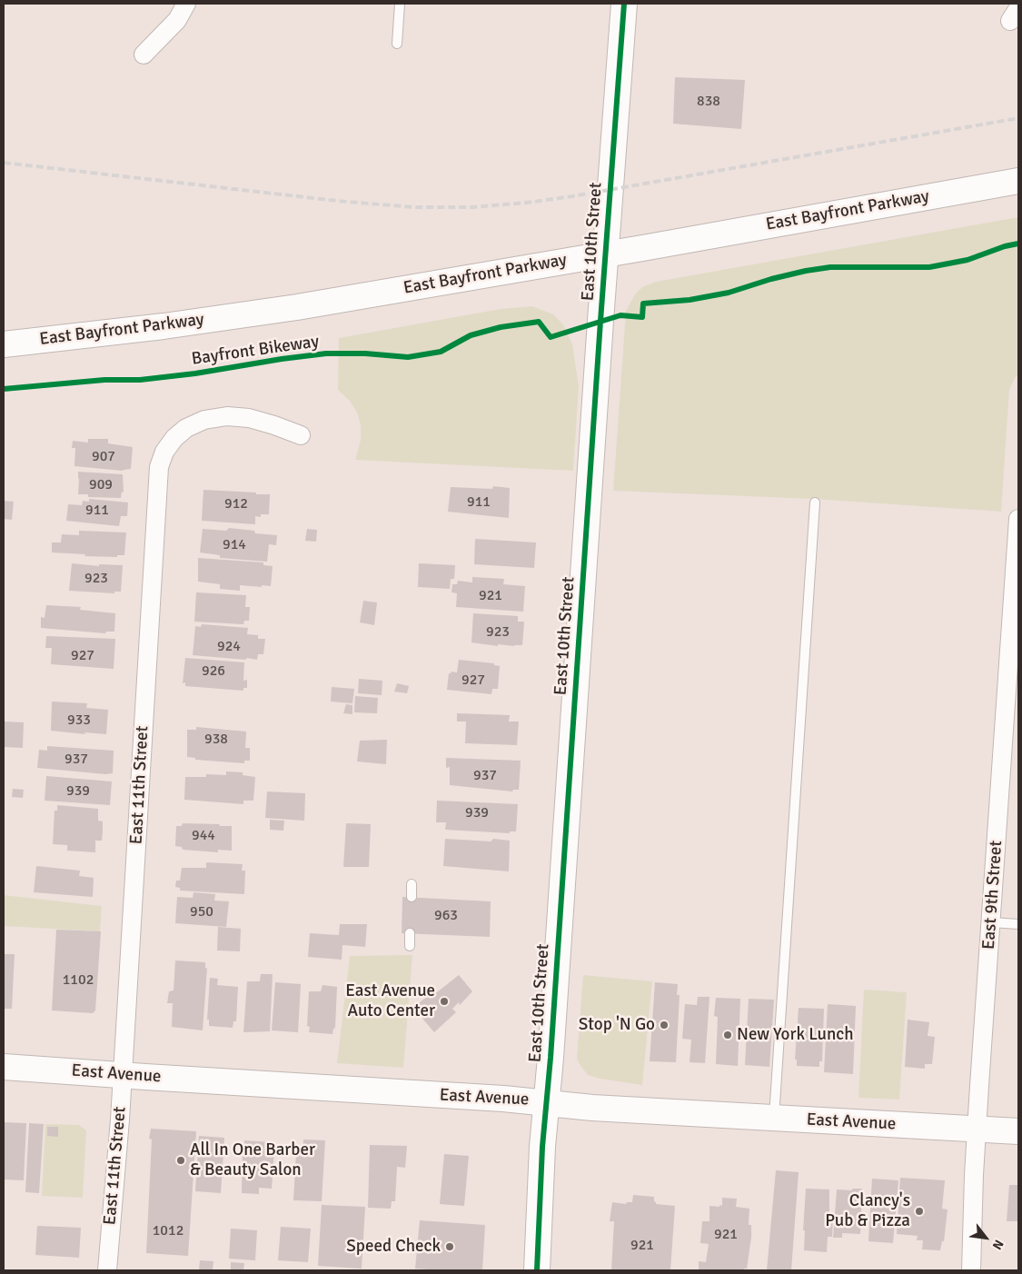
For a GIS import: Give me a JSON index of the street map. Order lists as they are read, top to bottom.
{
  "streets": {
    "main road": ["East Bayfront Parkway", "East 10th Street", "East Avenue"],
    "street": ["East 11th Street", "East 9th Street"],
    "cycle path": ["Bayfront Bikeway"]
  },
  "crossings": [
    ["East Bayfront Parkway", "East 10th Street"],
    ["East 10th Street", "East Avenue"],
    ["East 11th Street", "East Avenue"],
    ["East 9th Street", "East Avenue"]
  ],
  "places": [
    "East Avenue Auto Center",
    "Stop 'N Go",
    "New York Lunch",
    "All In One Barber & Beauty Salon",
    "Clancy's Pub & Pizza",
    "Speed Check"
  ],
  "house_numbers": [
    "838",
    "907",
    "909",
    "911",
    "912",
    "911",
    "914",
    "923",
    "921",
    "923",
    "924",
    "927",
    "926",
    "927",
    "933",
    "938",
    "937",
    "937",
    "939",
    "939",
    "944",
    "950",
    "963",
    "1102",
    "1012",
    "921",
    "921"
  ],
  "north": "bottom right"
}
